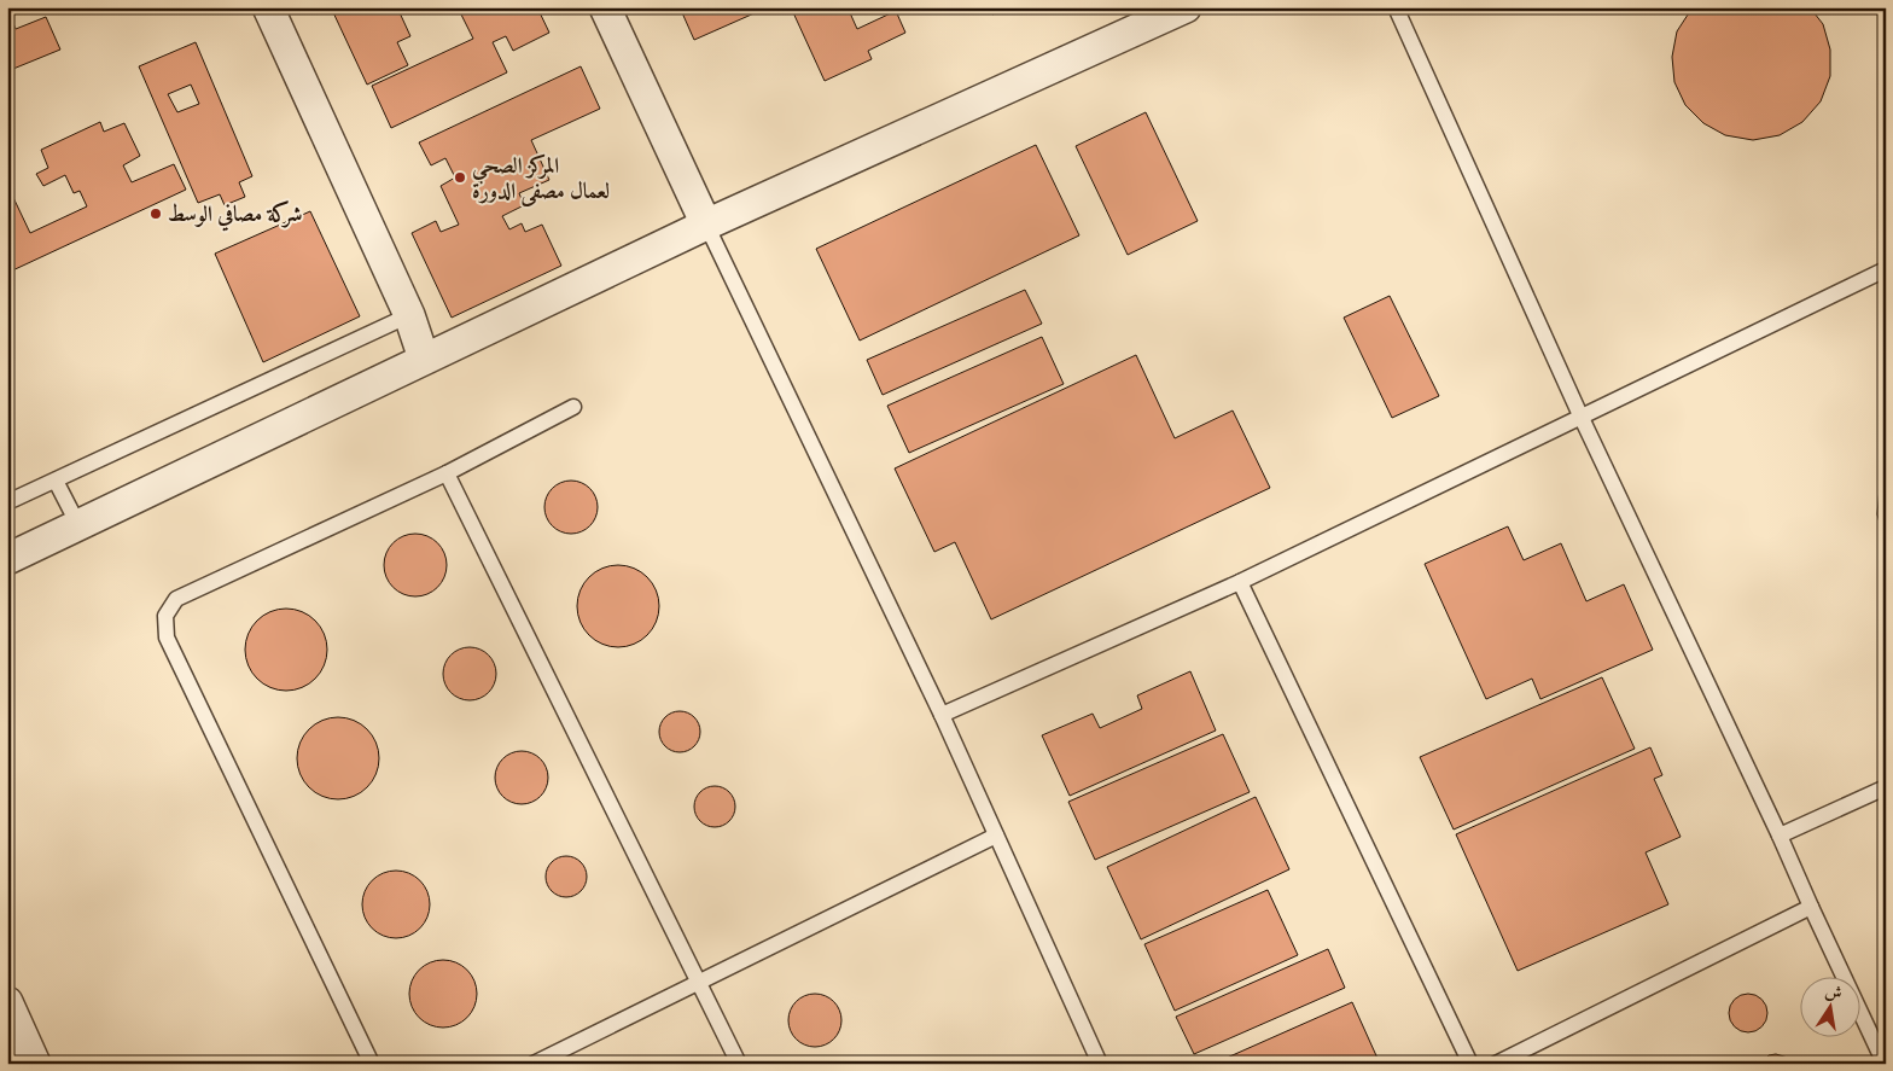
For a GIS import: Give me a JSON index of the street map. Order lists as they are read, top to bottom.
{
  "places": ["المركز الصحي لعمال مصفى الدورة", "شركة مصافي الوسط"],
  "north": "top"
}
